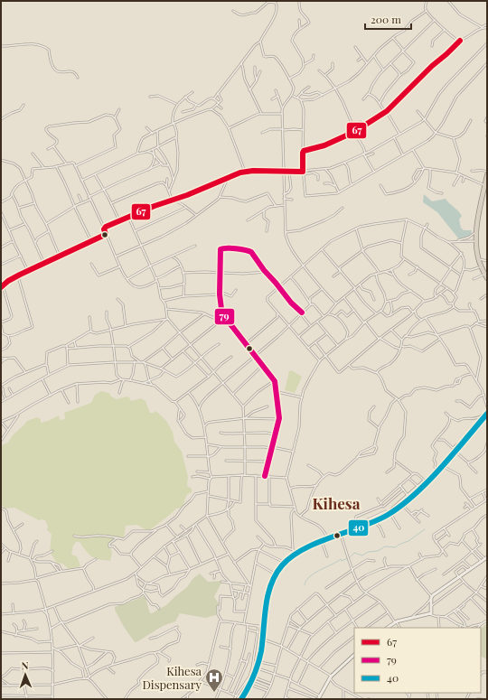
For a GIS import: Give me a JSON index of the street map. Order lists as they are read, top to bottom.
{
  "districts": ["Kihesa"],
  "places": {
    "hospital": ["Kihesa Dispensary"]
  },
  "lines": ["transit line 67", "transit line 79", "transit line 40"],
  "legend": ["67", "79", "40"],
  "scale_bar": "200 m",
  "north": "top"
}
